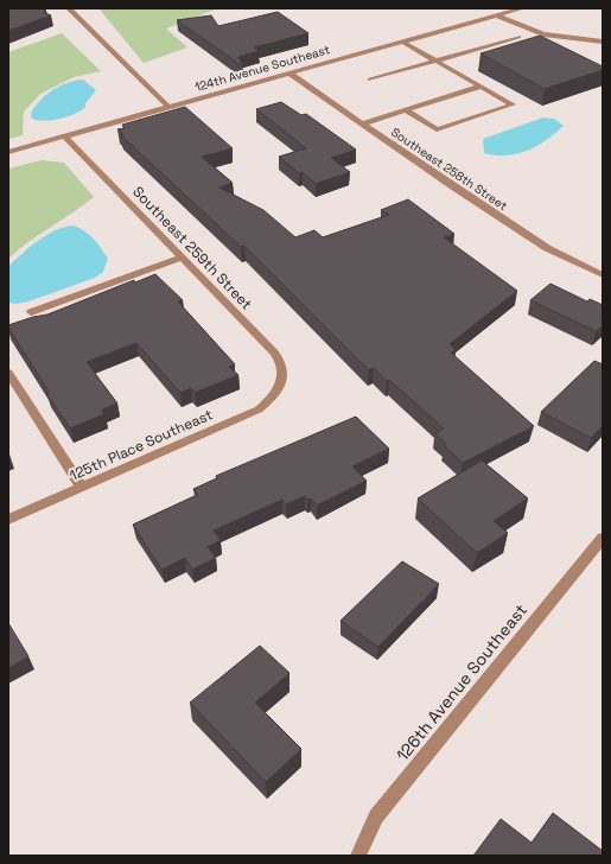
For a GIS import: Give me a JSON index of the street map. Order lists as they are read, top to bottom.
{
  "streets": {
    "street": [
      "124th Avenue Southeast",
      "Southeast 258th Street",
      "Southeast 259th Street",
      "125th Place Southeast",
      "126th Avenue Southeast"
    ]
  },
  "crossings": [
    ["124th Avenue Southeast", "Southeast 258th Street"],
    ["124th Avenue Southeast", "Southeast 259th Street"],
    ["Southeast 259th Street", "125th Place Southeast"]
  ]
}
